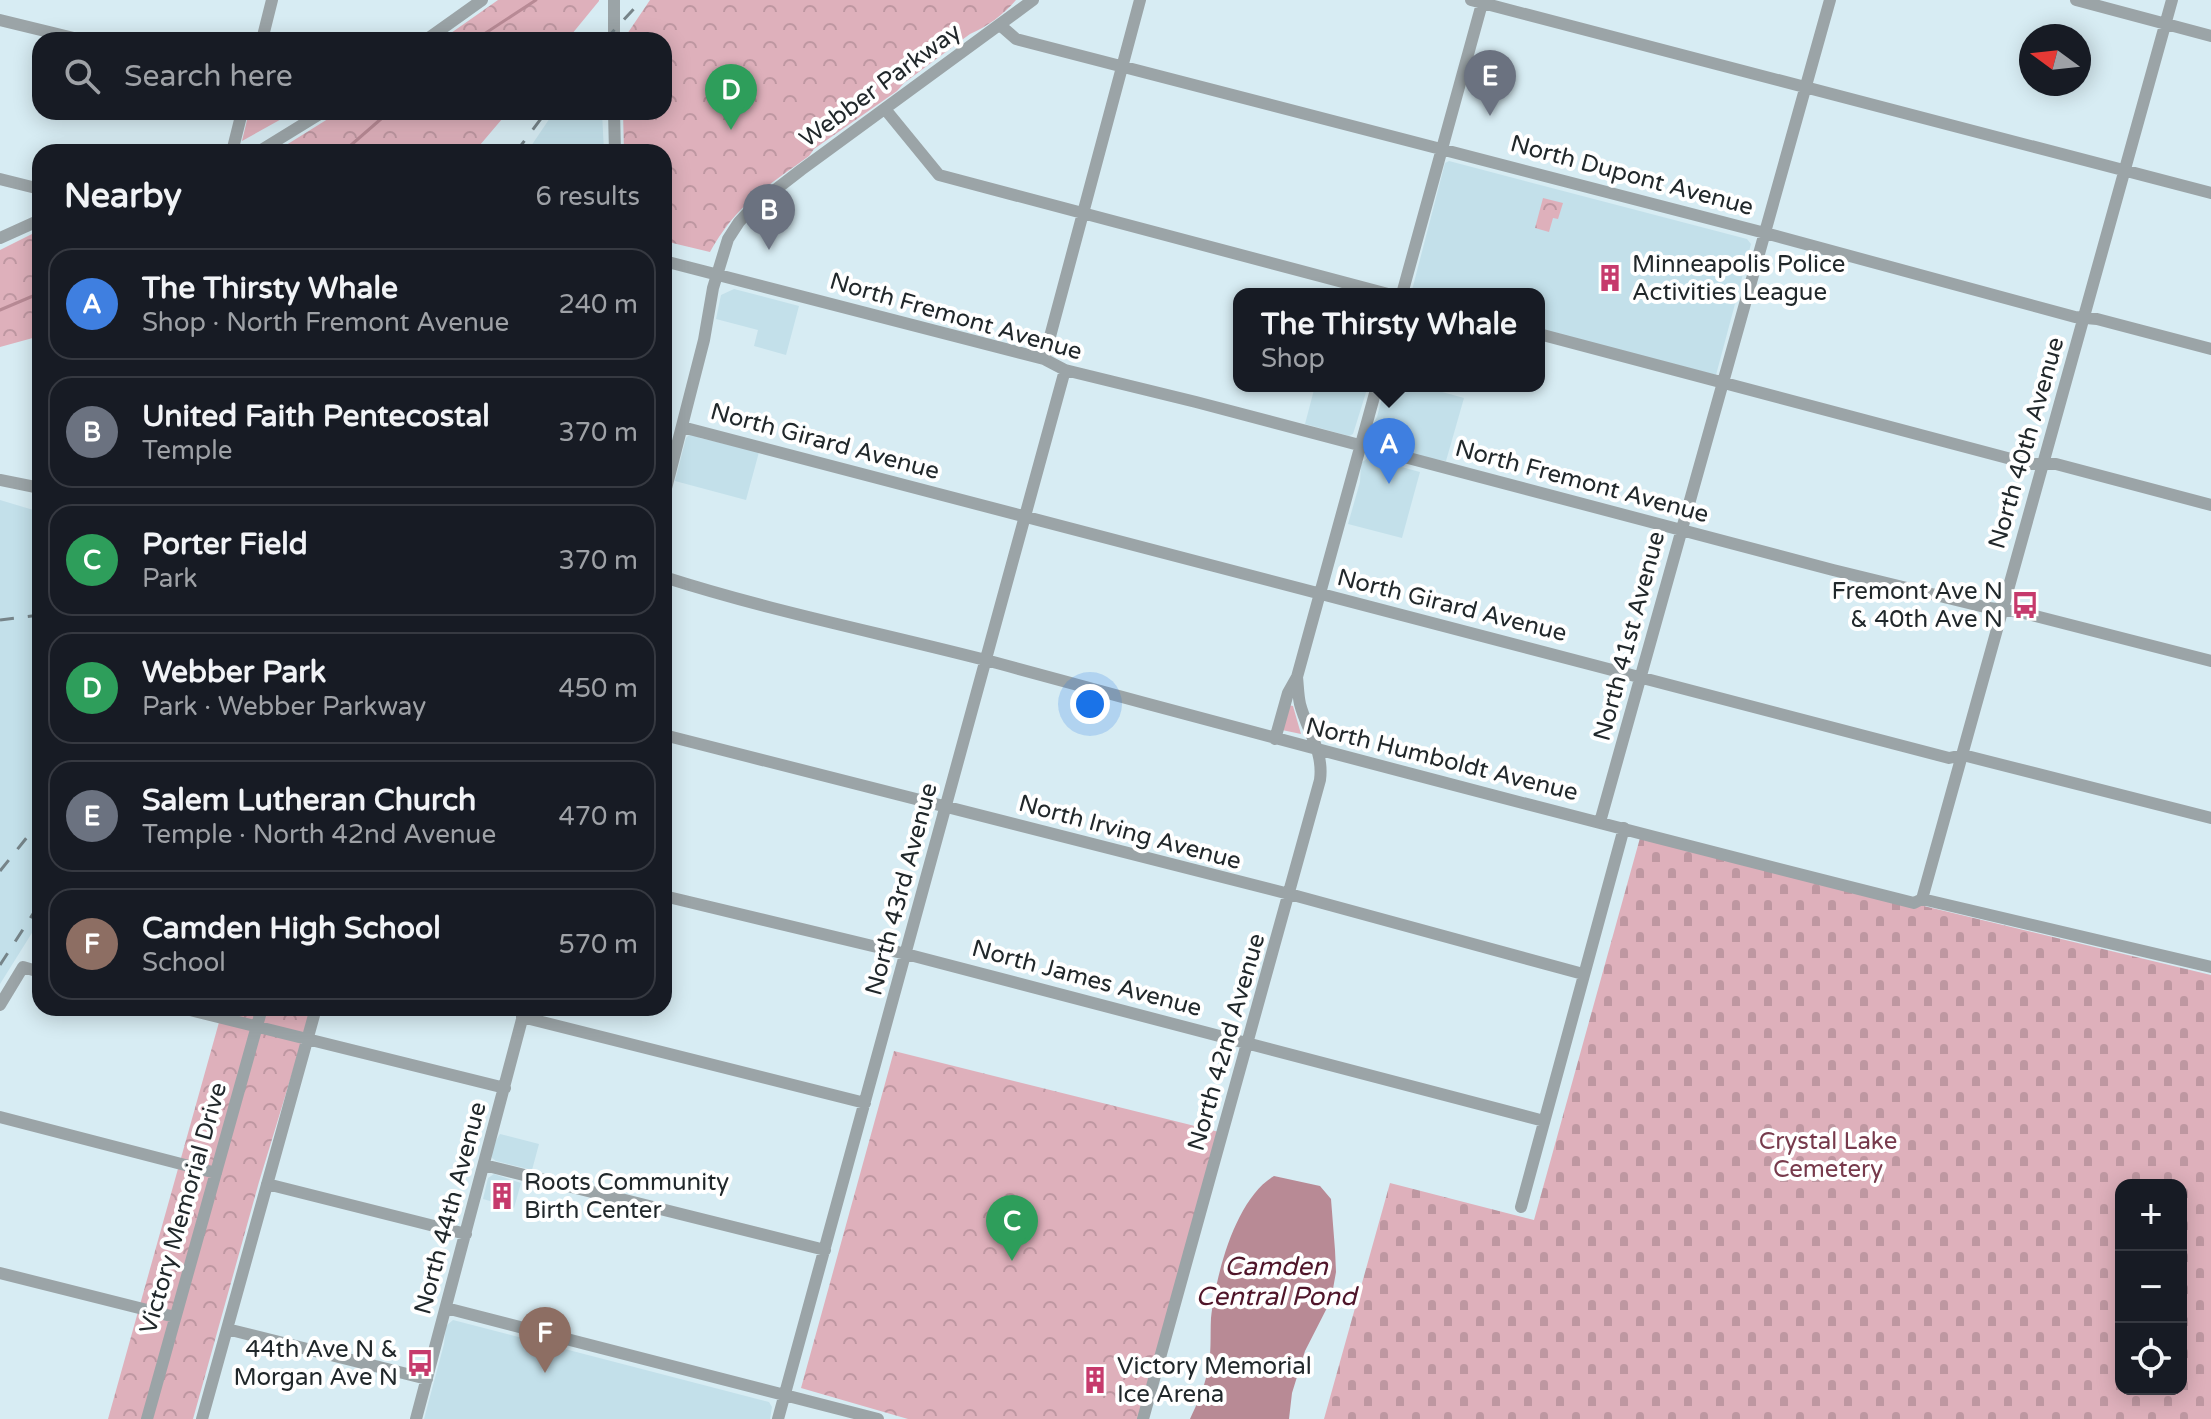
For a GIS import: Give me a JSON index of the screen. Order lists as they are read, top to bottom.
{
  "streets": {
    "street": [
      "Webber Parkway",
      "North Dupont Avenue",
      "North Fremont Avenue",
      "North Girard Avenue",
      "North 40th Avenue",
      "North 41st Avenue",
      "North Humboldt Avenue",
      "North Irving Avenue",
      "North 43rd Avenue",
      "North James Avenue",
      "North 42nd Avenue",
      "Victory Memorial Drive",
      "North 44th Avenue"
    ]
  },
  "crossings": [
    ["Webber Parkway", "North Dupont Avenue"],
    ["Webber Parkway", "North Fremont Avenue"],
    ["North Dupont Avenue", "North 40th Avenue"],
    ["North Dupont Avenue", "North 41st Avenue"],
    ["North Fremont Avenue", "North 40th Avenue"],
    ["North Fremont Avenue", "North 41st Avenue"],
    ["North Fremont Avenue", "North 43rd Avenue"],
    ["North Fremont Avenue", "North 42nd Avenue"],
    ["North Girard Avenue", "North 40th Avenue"],
    ["North Girard Avenue", "North 41st Avenue"],
    ["North Girard Avenue", "North 43rd Avenue"],
    ["North Girard Avenue", "North 42nd Avenue"],
    ["North 40th Avenue", "North Humboldt Avenue"],
    ["North 41st Avenue", "North Humboldt Avenue"],
    ["North Humboldt Avenue", "North 43rd Avenue"],
    ["North Humboldt Avenue", "North 42nd Avenue"],
    ["North Irving Avenue", "North 43rd Avenue"],
    ["North Irving Avenue", "North 42nd Avenue"],
    ["North 43rd Avenue", "North James Avenue"],
    ["North James Avenue", "North 42nd Avenue"]
  ],
  "water": ["Camden Central Pond"],
  "parks": ["Crystal Lake Cemetery"],
  "places": {
    "building": ["Minneapolis Police Activities League", "Roots Community Birth Center", "Victory Memorial Ice Arena"],
    "bus stop": ["Fremont Ave N & 40th Ave N", "44th Ave N & Morgan Ave N"]
  },
  "north": "left",
  "page": {
    "search": "Search here",
    "pins": [
      "E",
      "D",
      "B",
      "A",
      "C",
      "F"
    ],
    "heading": ["Nearby", "6 results"],
    "list": [
      {
        "mark": "A",
        "name": "The Thirsty Whale",
        "note": "Shop · North Fremont Avenue",
        "value": "240 m"
      },
      {
        "mark": "B",
        "name": "United Faith Pentecostal",
        "note": "Temple",
        "value": "370 m"
      },
      {
        "mark": "C",
        "name": "Porter Field",
        "note": "Park",
        "value": "370 m"
      },
      {
        "mark": "D",
        "name": "Webber Park",
        "note": "Park · Webber Parkway",
        "value": "450 m"
      },
      {
        "mark": "E",
        "name": "Salem Lutheran Church",
        "note": "Temple · North 42nd Avenue",
        "value": "470 m"
      },
      {
        "mark": "F",
        "name": "Camden High School",
        "note": "School",
        "value": "570 m"
      }
    ],
    "popup": ["The Thirsty Whale", "Shop"],
    "map_buttons": ["+", "−"]
  }
}
